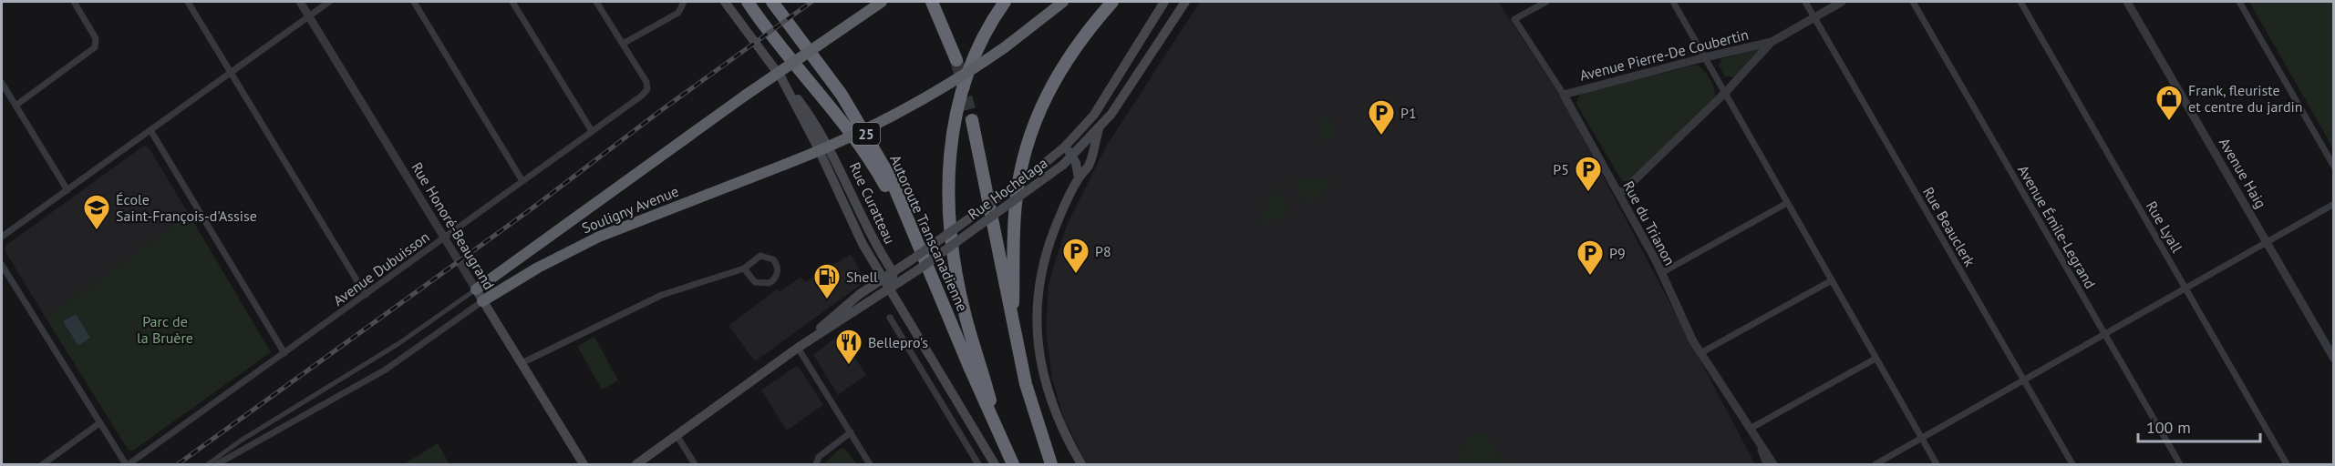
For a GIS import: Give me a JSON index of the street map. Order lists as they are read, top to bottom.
{
  "streets": {
    "highway": ["25", "Souligny Avenue", "Autoroute Transcanadienne"],
    "main road": ["Rue Hochelaga", "Rue Curatteau", "Rue Honoré-Beaugrand"],
    "street": [
      "Avenue Pierre-De Coubertin",
      "Avenue Haig",
      "Rue du Trianon",
      "Rue Beauclerk",
      "Avenue Émile-Legrand",
      "Rue Lyall",
      "Avenue Dubuisson"
    ]
  },
  "crossings": [
    ["Avenue Pierre-De Coubertin", "Rue du Trianon"],
    ["Avenue Pierre-De Coubertin", "Rue Beauclerk"],
    ["Rue Hochelaga", "Rue Curatteau"],
    ["Souligny Avenue", "Rue Honoré-Beaugrand"],
    ["Rue Honoré-Beaugrand", "Avenue Dubuisson"]
  ],
  "parks": ["Parc de la Bruère"],
  "places": {
    "shop": ["Frank, fleuriste et centre du jardin"],
    "parking": [
      "P1",
      "P5",
      "P8",
      "P9"
    ],
    "school or university": ["École Saint-François-d'Assise"],
    "fuel station": ["Shell"],
    "restaurant": ["Bellepro's"]
  },
  "scale_bar": "100 m"
}
